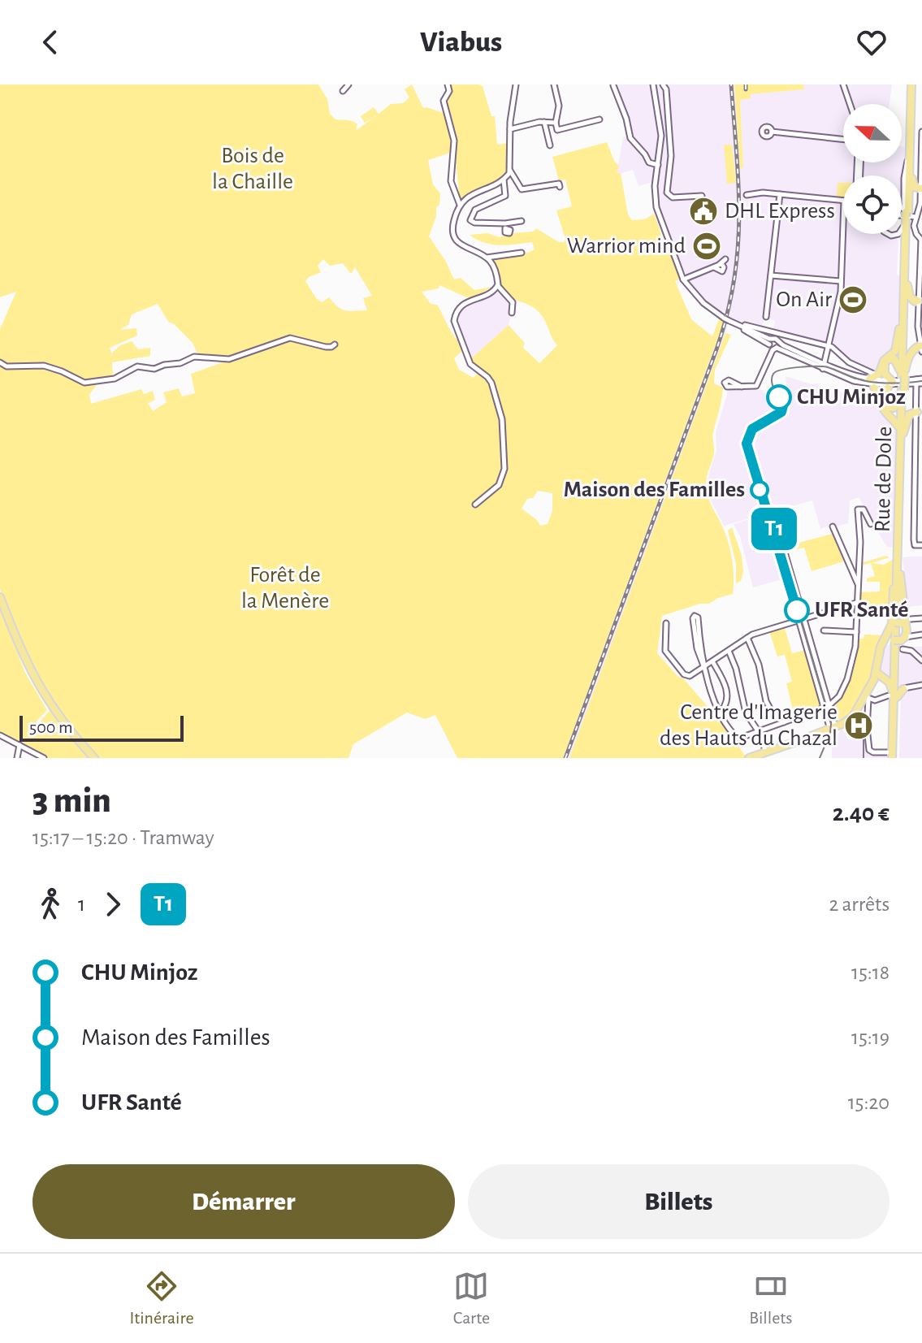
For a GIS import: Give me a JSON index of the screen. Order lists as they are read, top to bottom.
{
  "streets": {
    "main road": ["Rue de Dole"]
  },
  "parks": ["Bois de la Chaille", "Forêt de la Menère"],
  "places": {
    "public building": ["DHL Express"],
    "sports": ["Warrior mind", "On Air"],
    "other": ["CHU Minjoz", "Maison des Familles", "UFR Santé"],
    "hospital": ["Centre d'Imagerie des Hauts du Chazal"]
  },
  "lines": ["tram line T1"],
  "scale_bar": "500 m",
  "north": "left",
  "page": {
    "header": "Viabus",
    "on_map": "T1",
    "scale": "500 m",
    "heading": ["3 min", "15:17 – 15:20 · Tramway", "2.40 €"],
    "legs": ["1", "T1", "2 arrêts"],
    "list": [
      {
        "name": "CHU Minjoz",
        "value": "15:18"
      },
      {
        "name": "Maison des Familles",
        "value": "15:19"
      },
      {
        "name": "UFR Santé",
        "value": "15:20"
      }
    ],
    "buttons": ["Démarrer", "Billets"],
    "tabs": ["Itinéraire", "Carte", "Billets"]
  }
}
